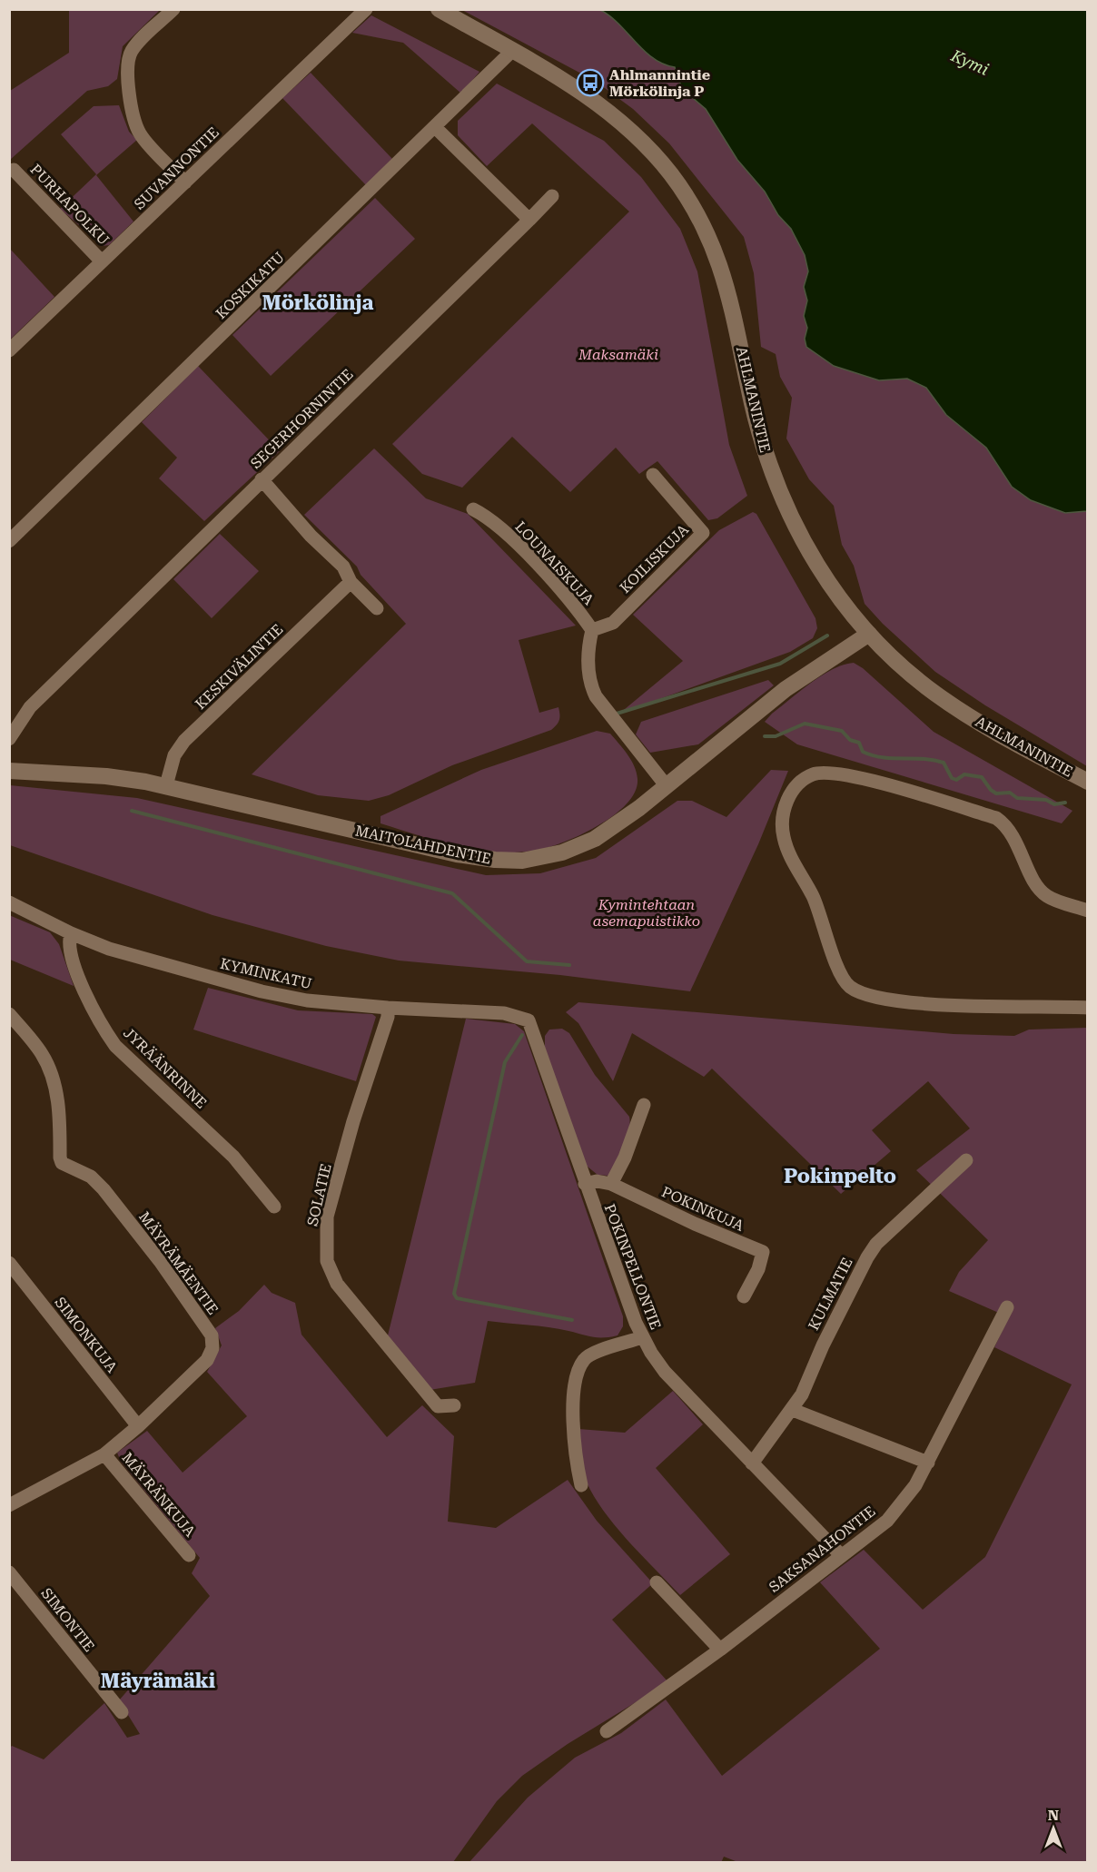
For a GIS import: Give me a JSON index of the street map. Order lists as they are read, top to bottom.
{
  "streets": {
    "street": [
      "SUVANNONTIE",
      "PURHAPOLKU",
      "KOSKIKATU",
      "AHLMANINTIE",
      "SEGERHORNINTIE",
      "KOILISKUJA",
      "LOUNAISKUJA",
      "KESKIVÄLINTIE",
      "MAITOLAHDENTIE",
      "KYMINKATU",
      "JYRÄÄNRINNE",
      "SOLATIE",
      "POKINKUJA",
      "MÄYRÄMÄENTIE",
      "POKINPELLONTIE",
      "KULMATIE",
      "SIMONKUJA",
      "MÄYRÄNKUJA",
      "SAKSANAHONTIE",
      "SIMONTIE"
    ]
  },
  "crossings": [
    ["SUVANNONTIE", "PURHAPOLKU"],
    ["KOSKIKATU", "AHLMANINTIE"],
    ["AHLMANINTIE", "MAITOLAHDENTIE"],
    ["KOILISKUJA", "LOUNAISKUJA"],
    ["KESKIVÄLINTIE", "MAITOLAHDENTIE"],
    ["KYMINKATU", "JYRÄÄNRINNE"],
    ["KYMINKATU", "SOLATIE"],
    ["KYMINKATU", "POKINPELLONTIE"],
    ["POKINKUJA", "POKINPELLONTIE"],
    ["MÄYRÄMÄENTIE", "SIMONKUJA"],
    ["MÄYRÄMÄENTIE", "MÄYRÄNKUJA"],
    ["POKINPELLONTIE", "KULMATIE"],
    ["POKINPELLONTIE", "SAKSANAHONTIE"]
  ],
  "districts": ["Mörkölinja", "Pokinpelto", "Mäyrämäki"],
  "water": ["Kymi"],
  "parks": ["Maksamäki", "Kymintehtaan asemapuistikko"],
  "places": {
    "bus stop": ["Ahlmannintie Mörkölinja P"]
  },
  "north": "top"
}
